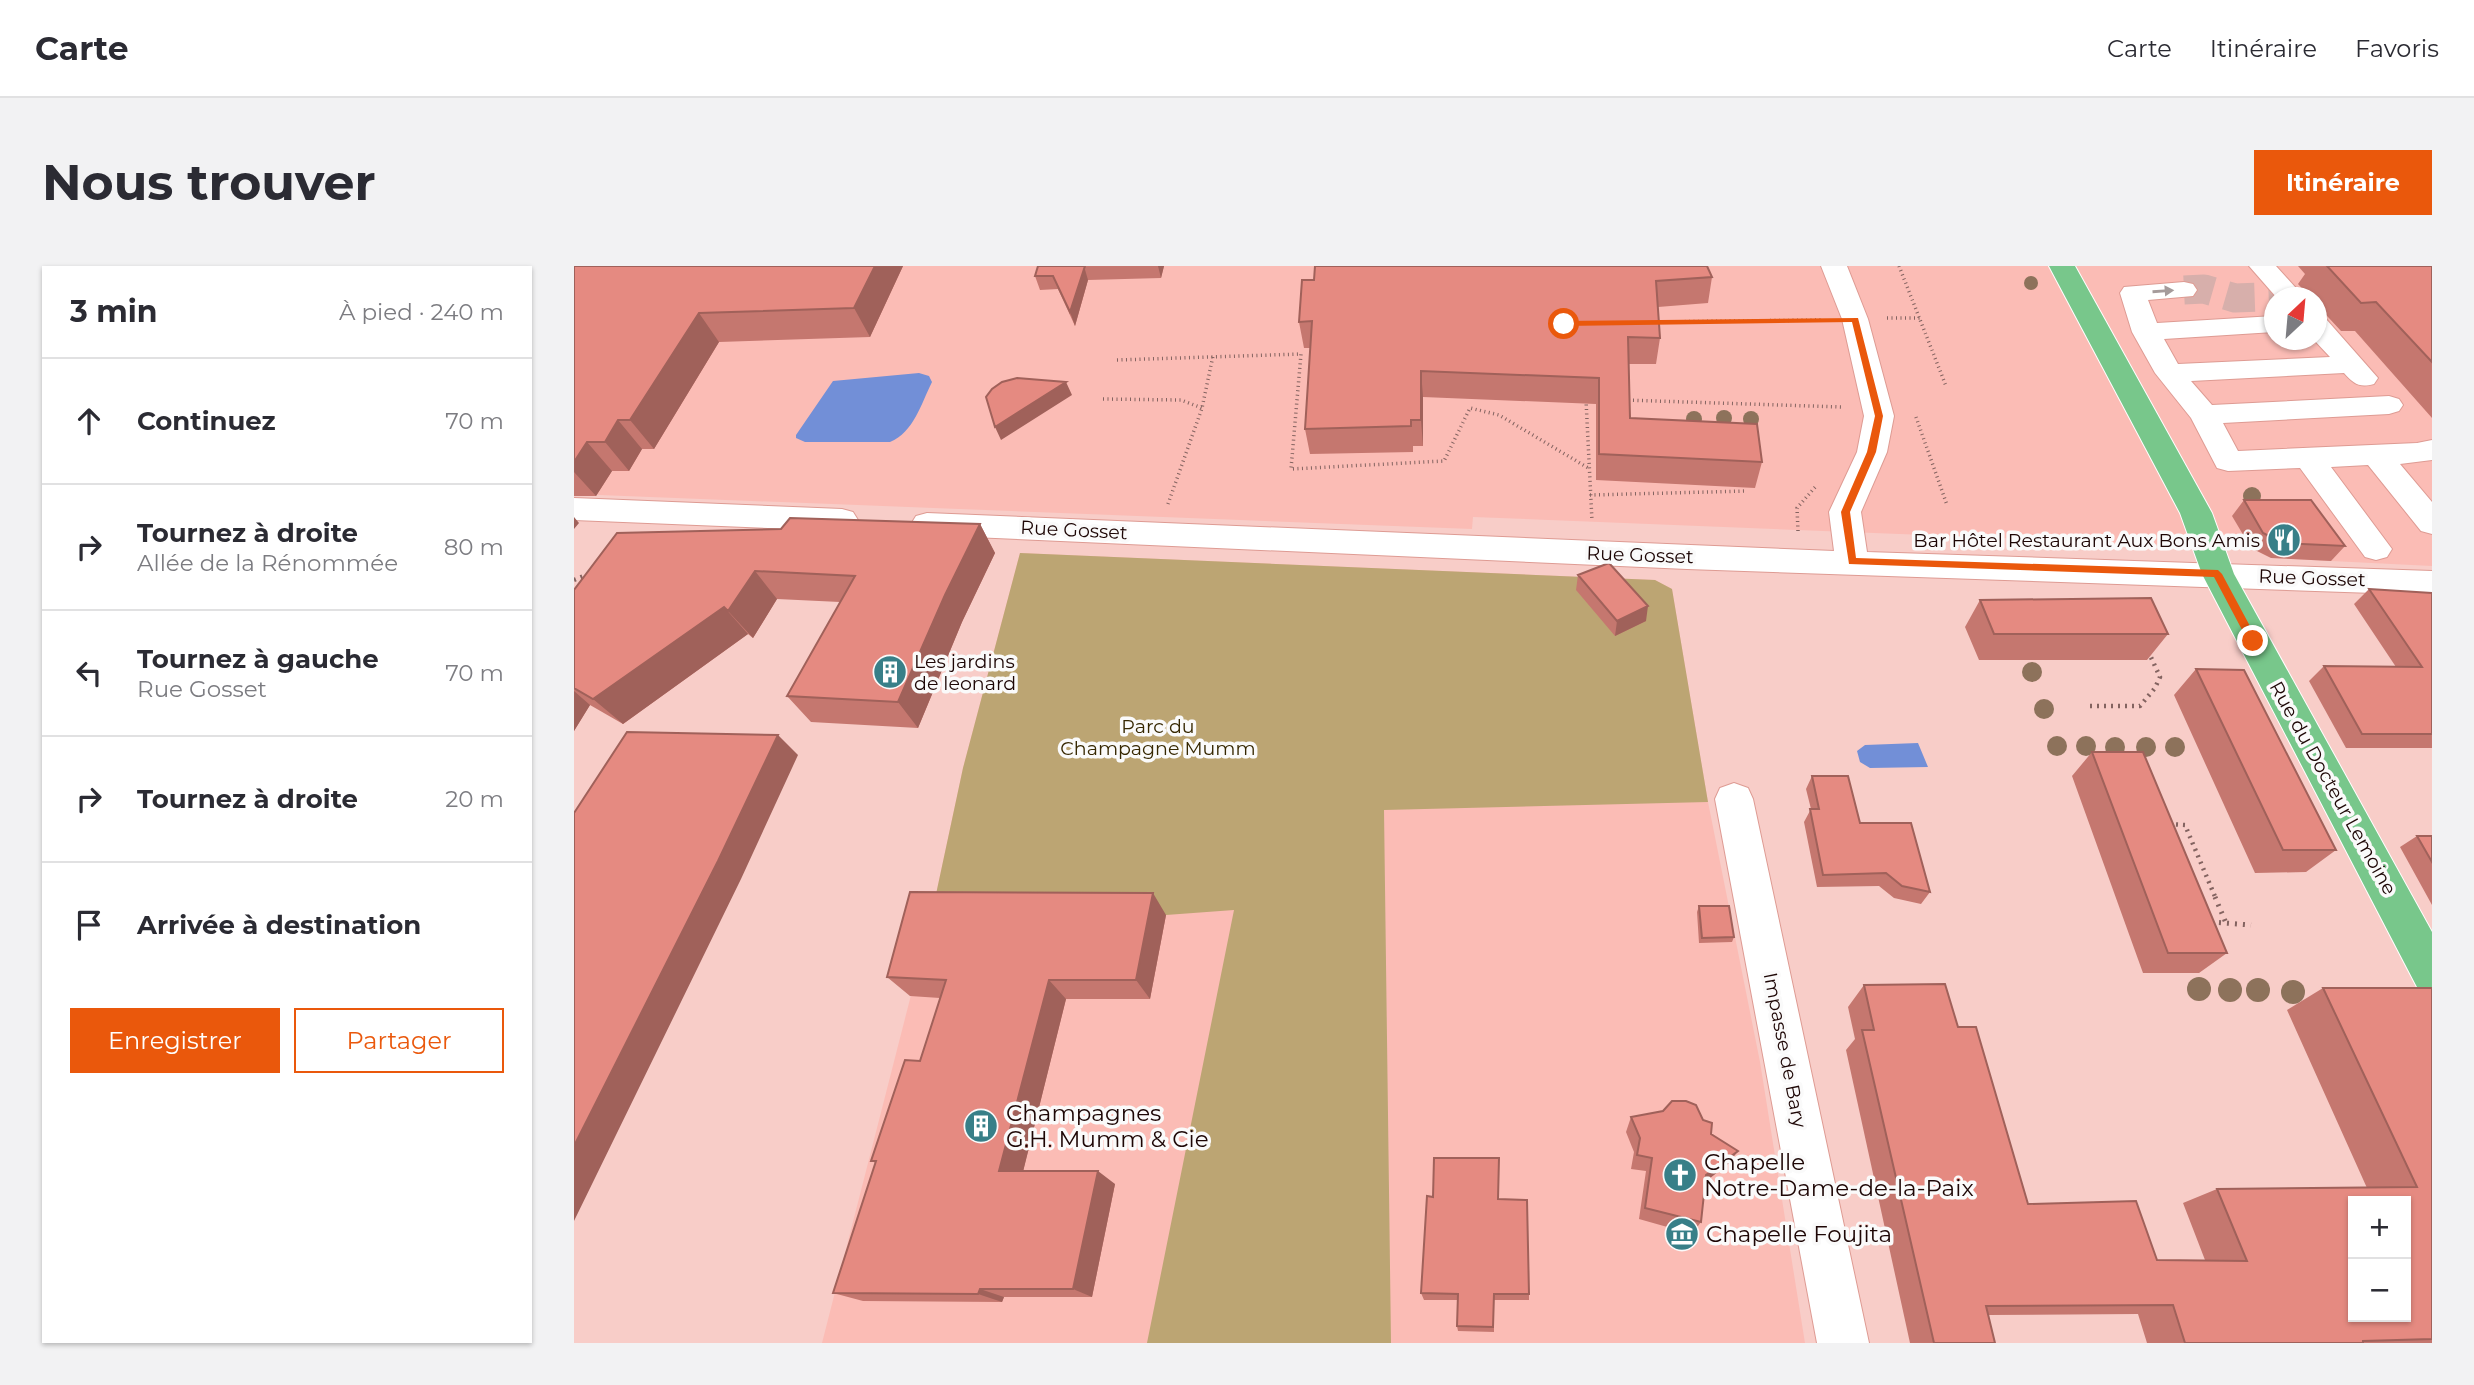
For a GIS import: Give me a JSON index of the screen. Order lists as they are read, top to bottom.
{
  "streets": {
    "main road": ["Rue du Docteur Lemoine"],
    "street": ["Rue Gosset", "Impasse de Bary"]
  },
  "crossings": [
    ["Rue Gosset", "Rue du Docteur Lemoine"]
  ],
  "parks": ["Parc du Champagne Mumm"],
  "places": {
    "restaurant": ["Bar Hôtel Restaurant Aux Bons Amis"],
    "building": ["Les jardins de leonard", "Champagnes G.H. Mumm & Cie"],
    "church": ["Chapelle Notre-Dame-de-la-Paix"],
    "museum": ["Chapelle Foujita"]
  },
  "north": "top right",
  "page": {
    "header": "Carte",
    "nav": ["Carte", "Itinéraire", "Favoris"],
    "buttons": [
      "Itinéraire",
      ["Enregistrer", "Partager"]
    ],
    "title": "Nous trouver",
    "heading": ["3 min", "À pied · 240 m"],
    "list": [
      ["Continuez", "70 m"],
      ["Tournez à droite", "Allée de la Rénommée", "80 m"],
      ["Tournez à gauche", "Rue Gosset", "70 m"],
      ["Tournez à droite", "20 m"],
      "Arrivée à destination"
    ],
    "map_buttons": ["+", "−"]
  }
}
